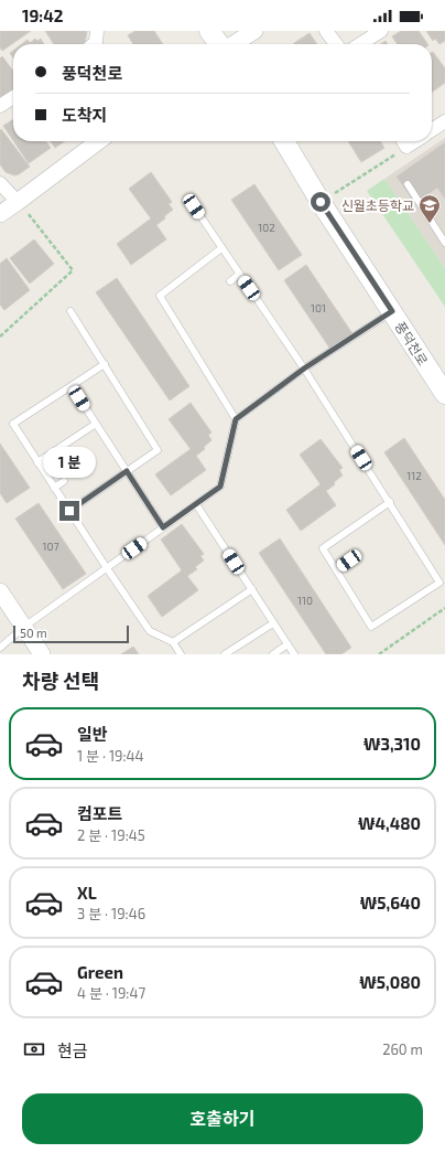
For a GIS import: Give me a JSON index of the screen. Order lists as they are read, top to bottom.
{
  "streets": {
    "main road": ["풍덕천로"]
  },
  "places": {
    "school or university": ["신월초등학교"]
  },
  "house_numbers": [
    "102",
    "101",
    "112",
    "107",
    "110"
  ],
  "scale_bar": "50 m",
  "page": {
    "status": "19:42",
    "banner": ["풍덕천로", "도착지"],
    "bubble": "1 분",
    "scale": "50 m",
    "heading": "차량 선택",
    "list": [
      {
        "name": "일반",
        "note": "1 분 · 19:44",
        "value": "₩3,310"
      },
      {
        "name": "컴포트",
        "note": "2 분 · 19:45",
        "value": "₩4,480"
      },
      {
        "name": "XL",
        "note": "3 분 · 19:46",
        "value": "₩5,640"
      },
      {
        "name": "Green",
        "note": "4 분 · 19:47",
        "value": "₩5,080"
      }
    ],
    "pay": ["현금", "260 m"],
    "buttons": "호출하기"
  }
}
